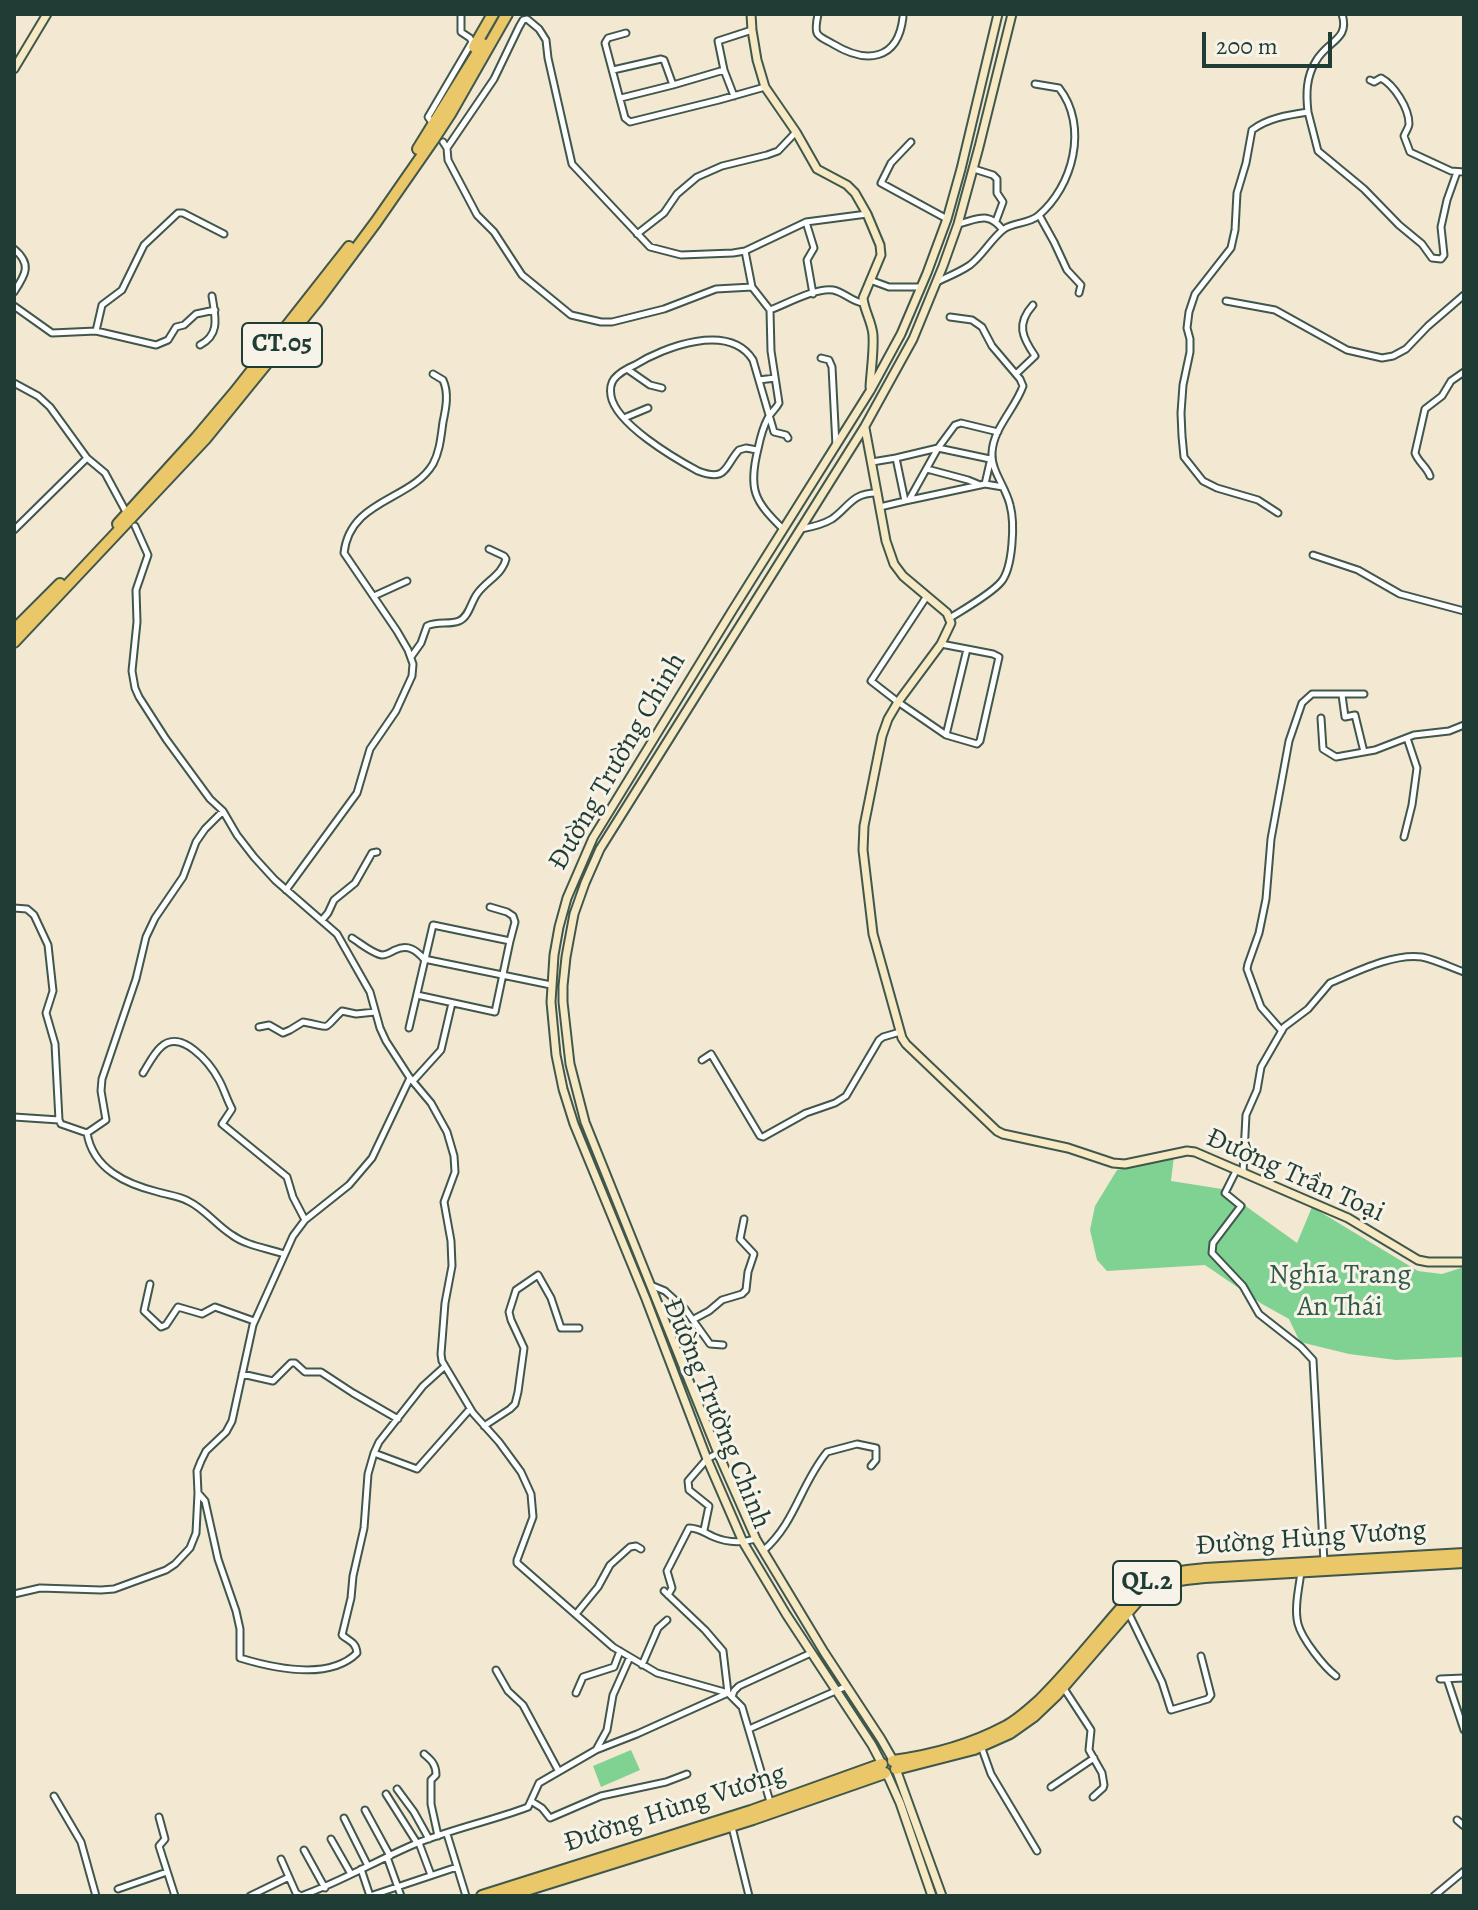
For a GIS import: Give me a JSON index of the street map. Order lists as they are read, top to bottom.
{
  "streets": {
    "highway": ["CT.05", "Đường Hùng Vương", "QL.2"],
    "main road": ["Đường Trường Chinh", "Đường Trần Toại"]
  },
  "crossings": [
    ["Đường Trường Chinh", "Đường Hùng Vương"]
  ],
  "parks": ["Nghĩa Trang An Thái"],
  "scale_bar": "200 m"
}
